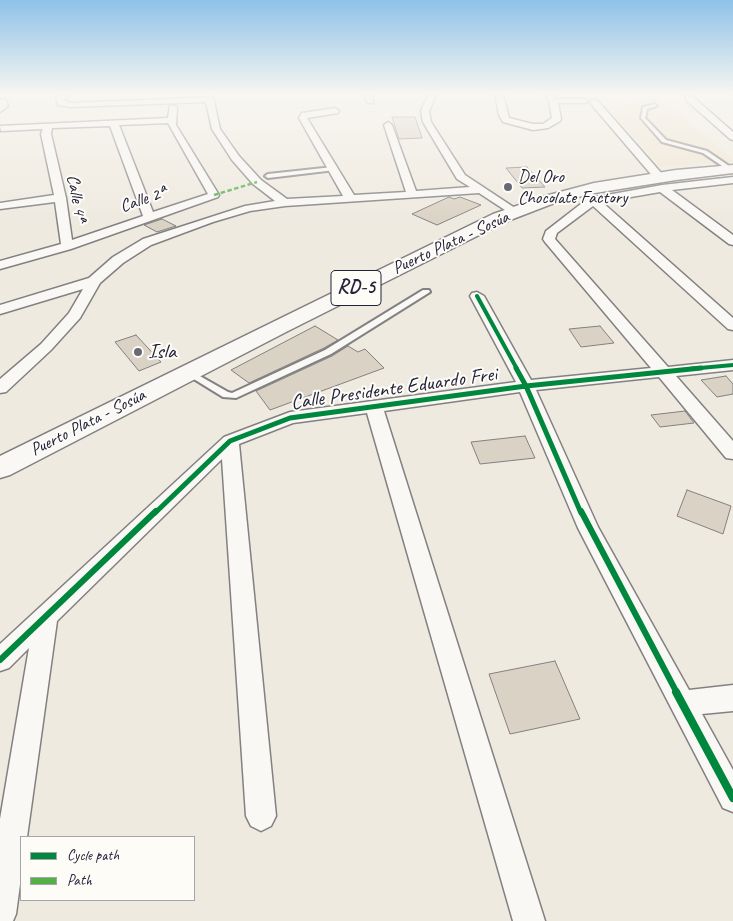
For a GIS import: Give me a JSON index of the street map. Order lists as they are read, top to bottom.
{
  "streets": {
    "main road": ["Puerto Plata - Sosúa", "RD-5"],
    "street": ["Calle 4ª", "Calle 2ª", "Calle Presidente Eduardo Frei"]
  },
  "crossings": [
    ["Calle 4ª", "Calle 2ª"]
  ],
  "places": ["Del Oro Chocolate Factory", "Isla"],
  "legend": ["Cycle path", "Path"]
}
